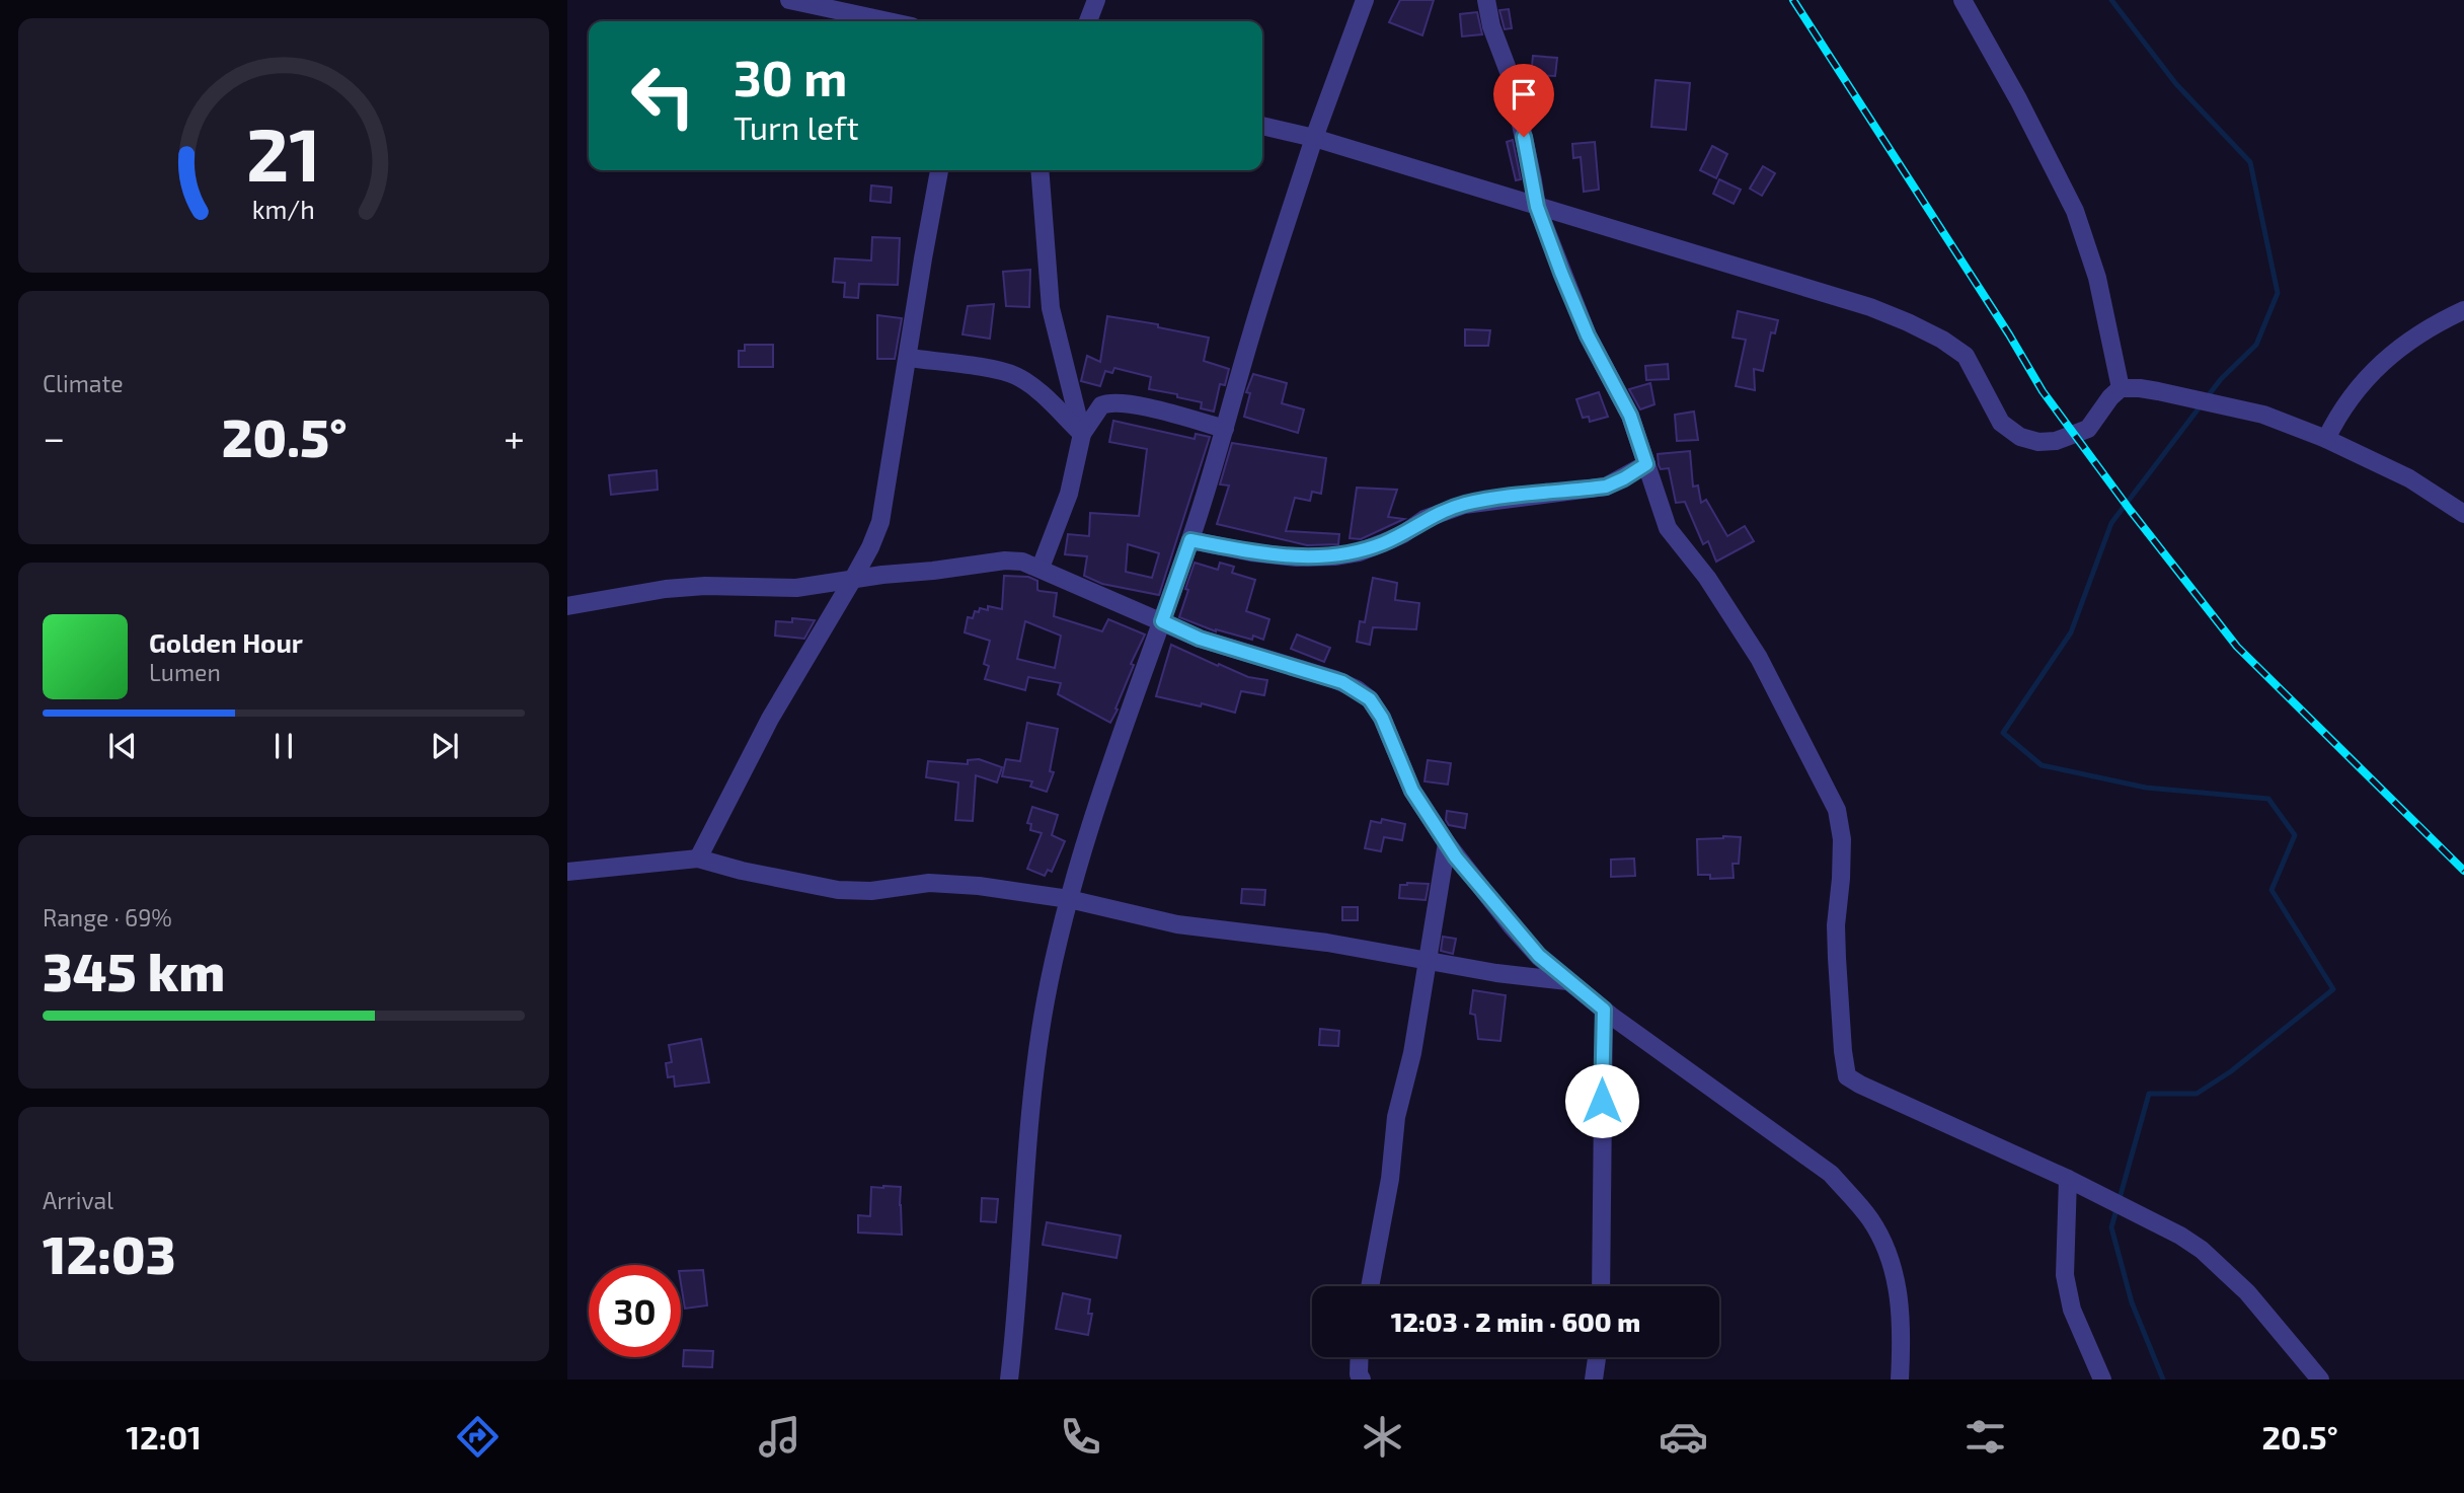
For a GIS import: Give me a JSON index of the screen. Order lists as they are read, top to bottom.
{
  "page": {
    "turn": ["30 m", "Turn left"],
    "tile": [
      "Climate",
      ["Range · 69%", "345 km"],
      ["Arrival", "12:03"]
    ],
    "heat": ["−", "20.5°", "+"],
    "song": ["Golden Hour", "Lumen"],
    "limit": "30",
    "trip": "12:03 · 2 min · 600 m",
    "tabs": ["12:01", "20.5°"],
    "gauge": ["21", "km/h"]
  }
}
